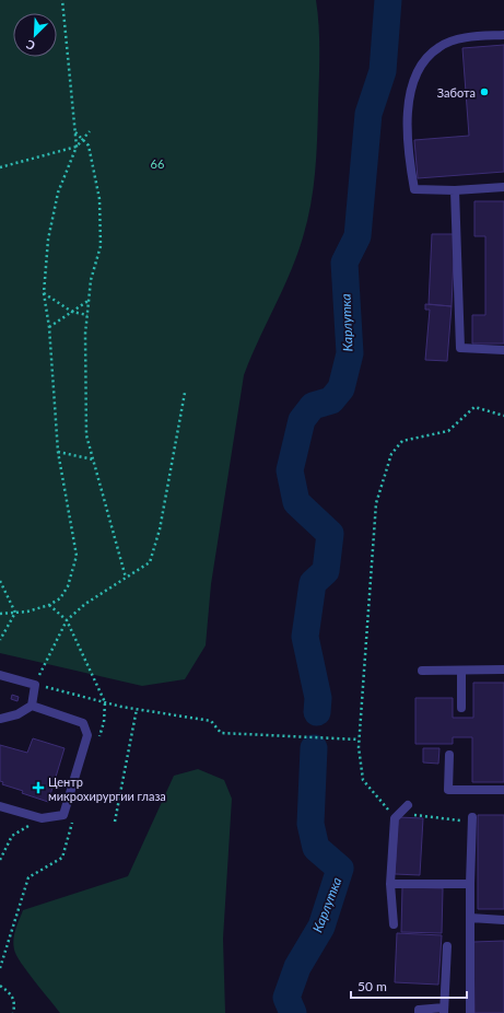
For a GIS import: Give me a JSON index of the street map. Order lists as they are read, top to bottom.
{
  "water": ["Карлутка"],
  "parks": ["66"],
  "places": {
    "other": ["Забота"],
    "health": ["Центр микрохирургии глаза"]
  },
  "scale_bar": "50 m",
  "north": "bottom left"
}
